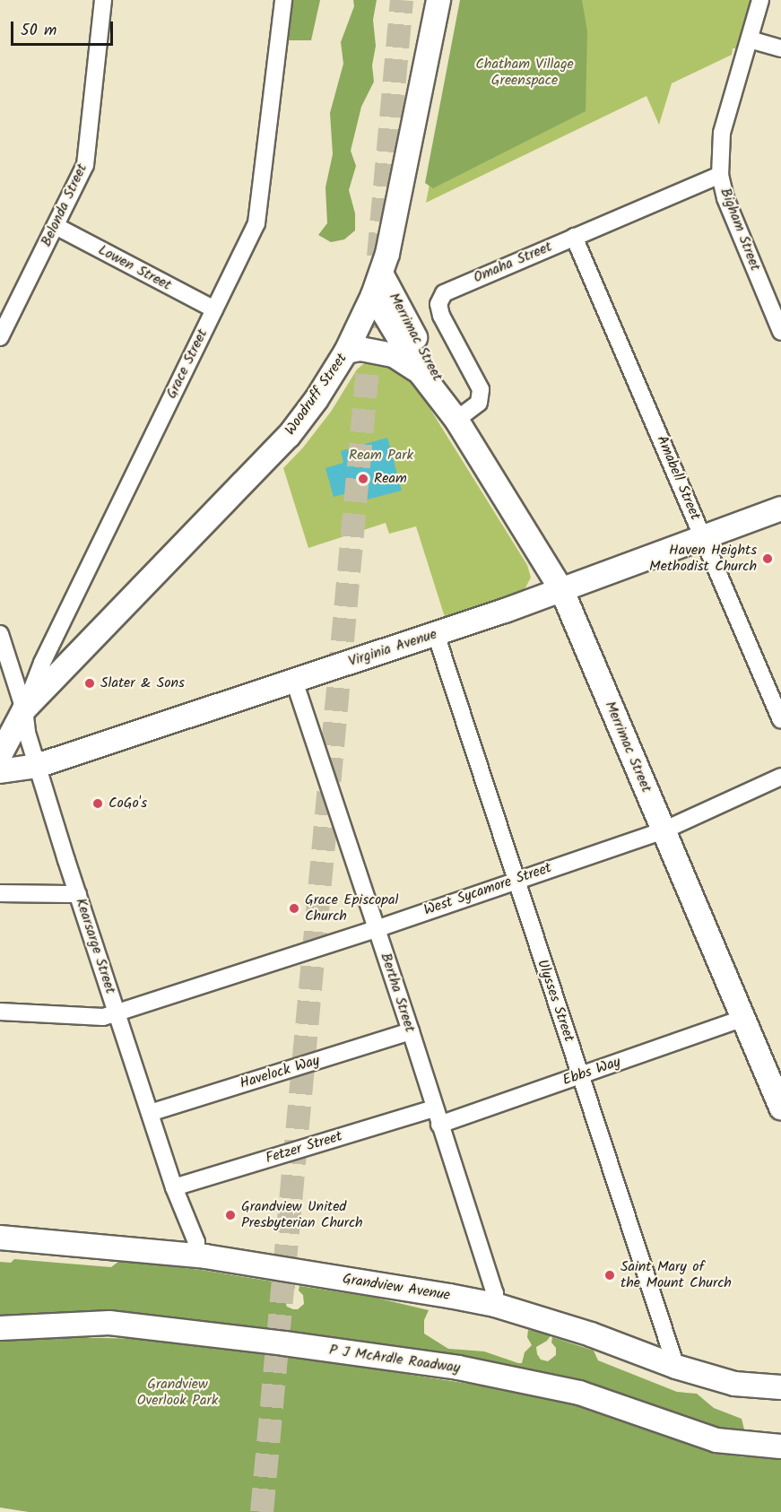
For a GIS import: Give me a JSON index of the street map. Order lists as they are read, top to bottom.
{
  "streets": {
    "street": [
      "Belonda Street",
      "Bigham Street",
      "Omaha Street",
      "Lowen Street",
      "Merrimac Street",
      "Grace Street",
      "Woodruff Street",
      "Amabell Street",
      "Virginia Avenue",
      "West Sycamore Street",
      "Kearsarge Street",
      "Bertha Street",
      "Ulysses Street",
      "Ebbs Way",
      "Havelock Way",
      "Fetzer Street",
      "Grandview Avenue",
      "P J McArdle Roadway"
    ]
  },
  "crossings": [
    ["Belonda Street", "Lowen Street"],
    ["Bigham Street", "Omaha Street"],
    ["Omaha Street", "Merrimac Street"],
    ["Omaha Street", "Amabell Street"],
    ["Lowen Street", "Grace Street"],
    ["Merrimac Street", "Woodruff Street"],
    ["Merrimac Street", "Virginia Avenue"],
    ["Merrimac Street", "West Sycamore Street"],
    ["Merrimac Street", "Ebbs Way"],
    ["Grace Street", "Woodruff Street"],
    ["Grace Street", "Kearsarge Street"],
    ["Woodruff Street", "Kearsarge Street"],
    ["Amabell Street", "Virginia Avenue"],
    ["Virginia Avenue", "Kearsarge Street"],
    ["Virginia Avenue", "Bertha Street"],
    ["Virginia Avenue", "Ulysses Street"],
    ["West Sycamore Street", "Kearsarge Street"],
    ["West Sycamore Street", "Bertha Street"],
    ["West Sycamore Street", "Ulysses Street"],
    ["Kearsarge Street", "Havelock Way"],
    ["Kearsarge Street", "Fetzer Street"],
    ["Kearsarge Street", "Grandview Avenue"],
    ["Bertha Street", "Ebbs Way"],
    ["Bertha Street", "Havelock Way"],
    ["Bertha Street", "Fetzer Street"],
    ["Bertha Street", "Grandview Avenue"],
    ["Ulysses Street", "Ebbs Way"],
    ["Ulysses Street", "Grandview Avenue"]
  ],
  "parks": ["Chatham Village Greenspace", "Ream Park", "Grandview Overlook Park"],
  "places": [
    "Ream",
    "Haven Heights Methodist Church",
    "Slater & Sons",
    "CoGo's",
    "Grace Episcopal Church",
    "Grandview United Presbyterian Church",
    "Saint Mary of the Mount Church"
  ],
  "scale_bar": "50 m"
}
